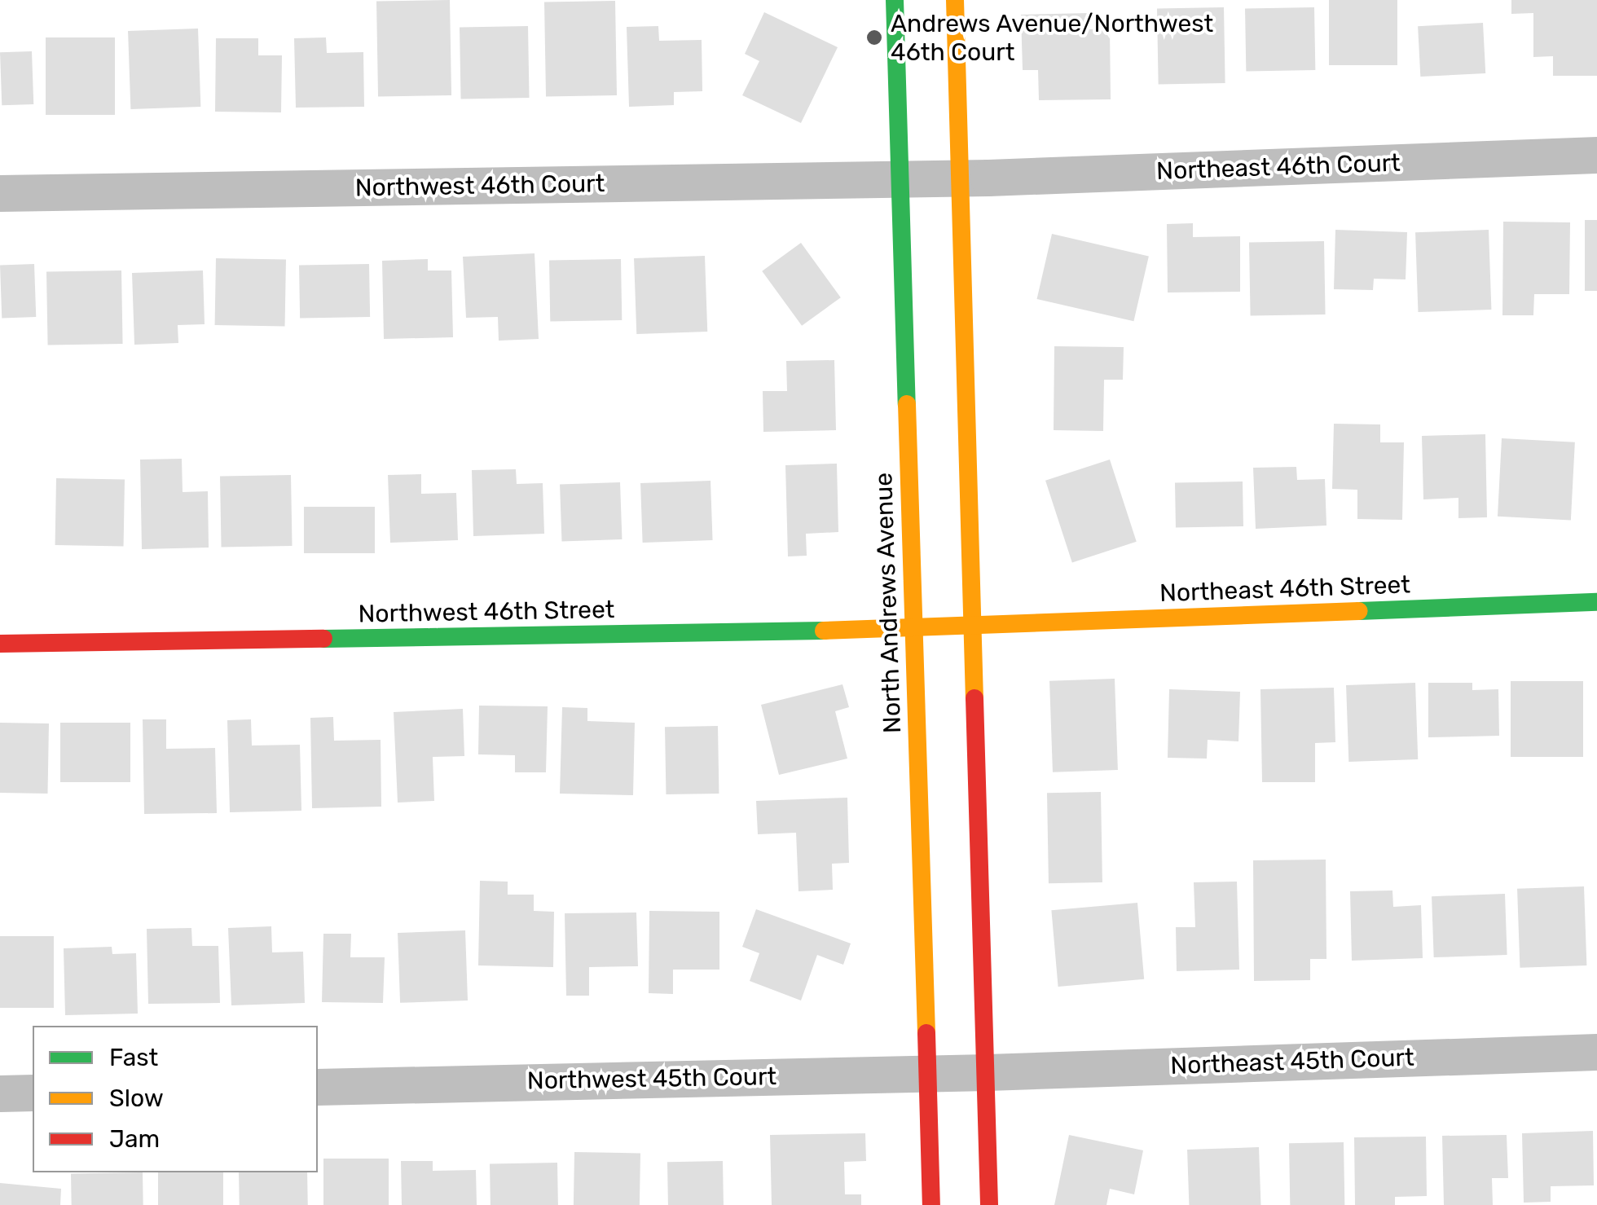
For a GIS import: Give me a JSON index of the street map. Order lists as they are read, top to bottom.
{
  "streets": {
    "main road": ["Northeast 46th Street", "North Andrews Avenue", "Northwest 46th Street"],
    "street": [
      "Northeast 46th Court",
      "Northwest 46th Court",
      "Northeast 45th Court",
      "Northwest 45th Court"
    ]
  },
  "crossings": [
    ["Northeast 46th Court", "Northwest 46th Court"],
    ["Northwest 46th Court", "North Andrews Avenue"],
    ["Northeast 46th Street", "Northwest 46th Street"],
    ["North Andrews Avenue", "Northwest 46th Street"],
    ["North Andrews Avenue", "Northwest 45th Court"],
    ["Northeast 45th Court", "Northwest 45th Court"]
  ],
  "places": ["Andrews Avenue/Northwest 46th Court"],
  "legend": ["Fast", "Slow", "Jam"]
}
